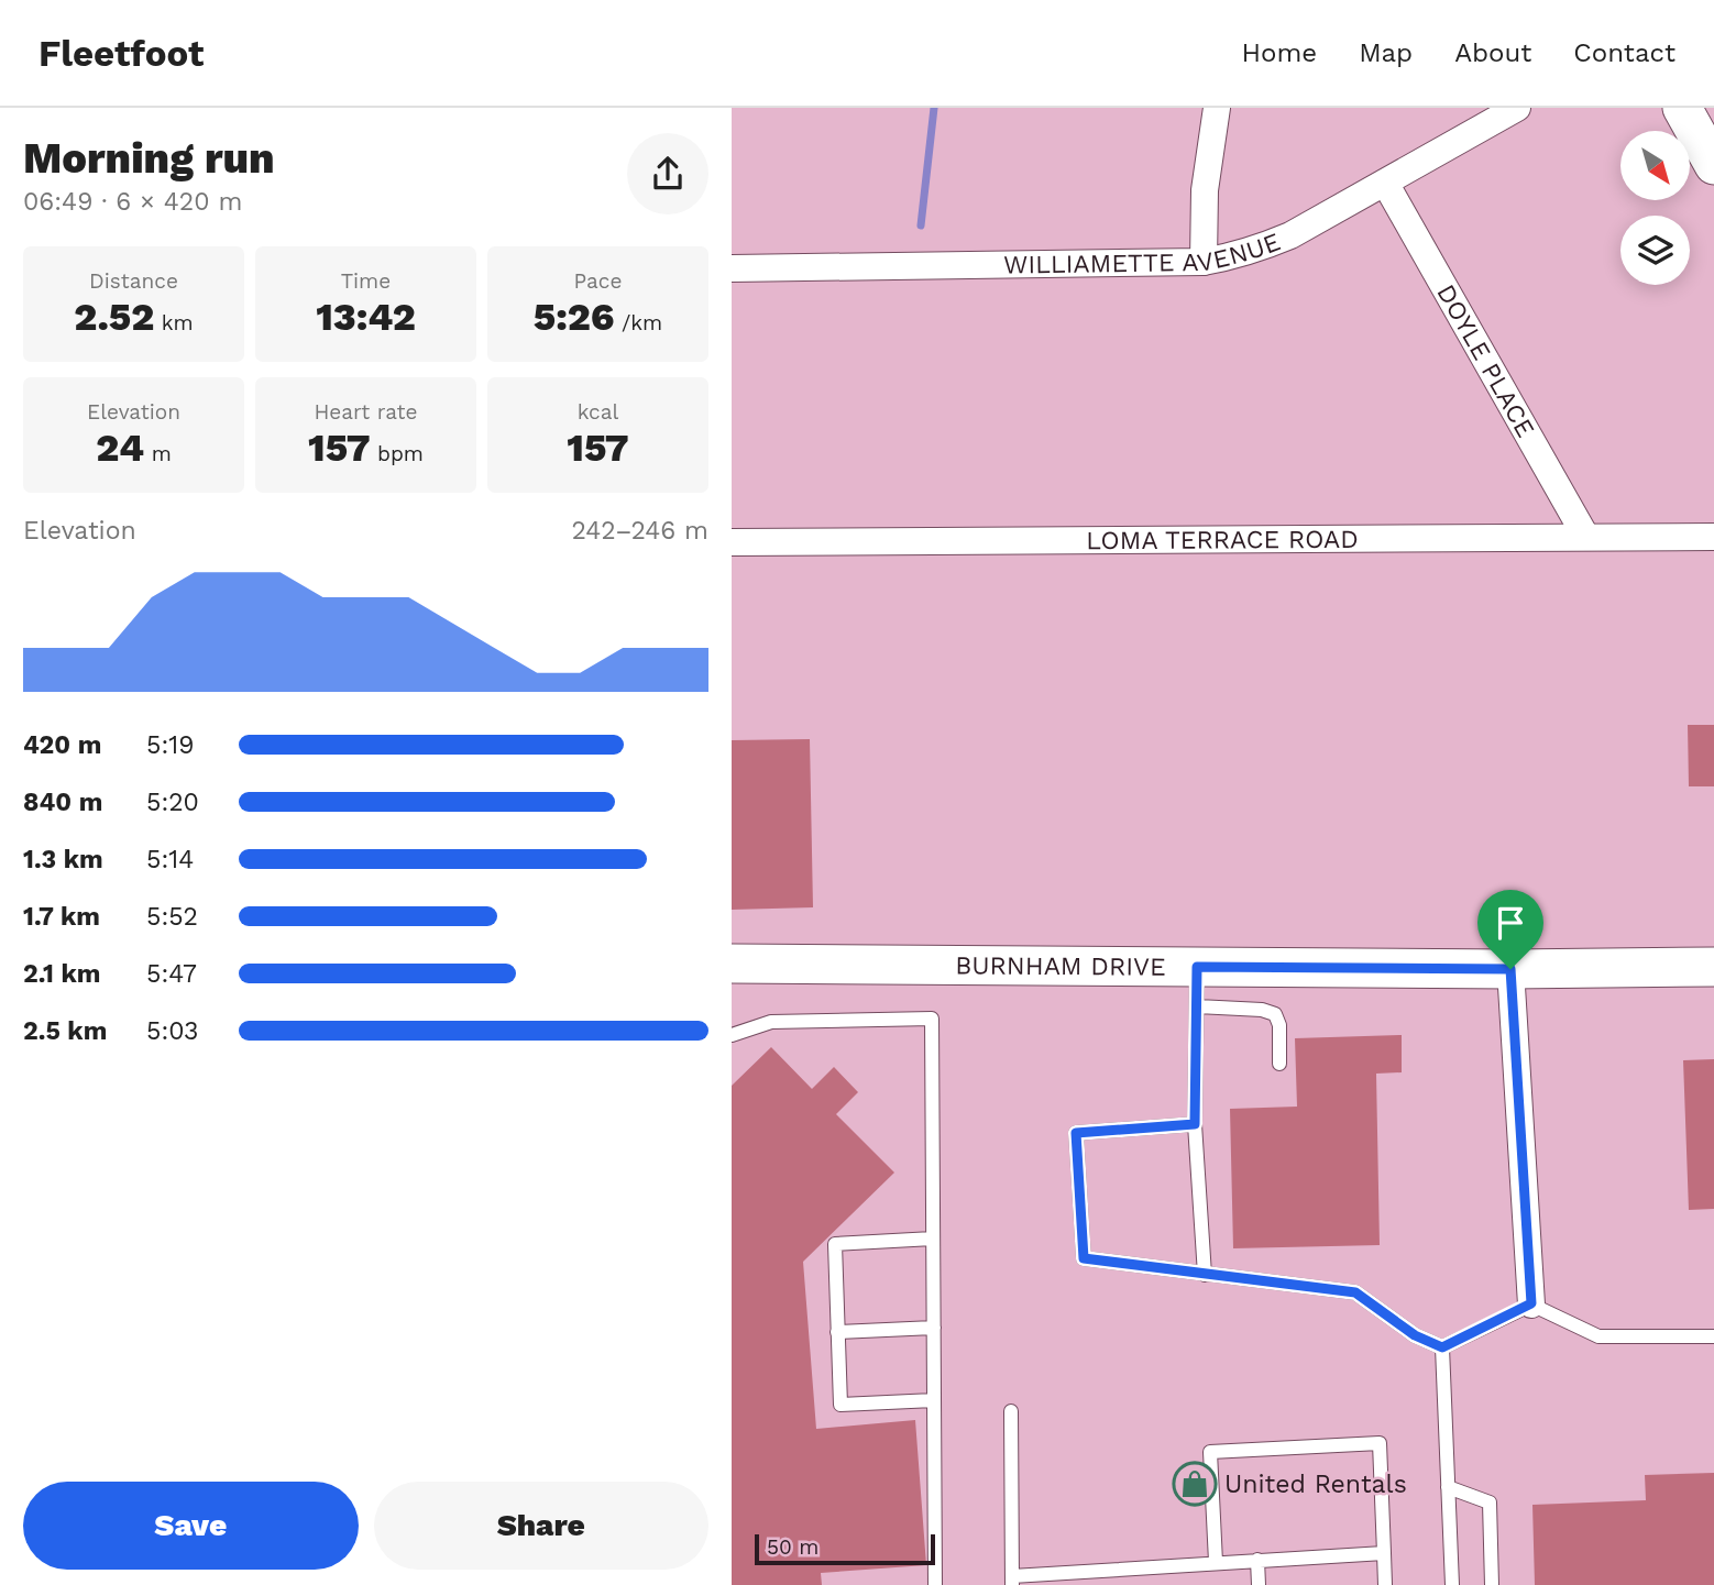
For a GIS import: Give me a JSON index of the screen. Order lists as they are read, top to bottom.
{
  "streets": {
    "street": [
      "WILLIAMETTE AVENUE",
      "DOYLE PLACE",
      "LOMA TERRACE ROAD",
      "BURNHAM DRIVE"
    ]
  },
  "crossings": [
    ["WILLIAMETTE AVENUE", "DOYLE PLACE"],
    ["DOYLE PLACE", "LOMA TERRACE ROAD"]
  ],
  "places": {
    "shop": ["United Rentals"]
  },
  "scale_bar": "50 m",
  "north": "bottom right",
  "page": {
    "header": "Fleetfoot",
    "nav": [
      "Home",
      "Map",
      "About",
      "Contact"
    ],
    "heading": ["Morning run", "06:49 · 6 × 420 m"],
    "stats": [
      ["Distance", "2.52 km"],
      ["Time", "13:42"],
      ["Pace", "5:26 /km"],
      ["Elevation", "24 m"],
      ["Heart rate", "157 bpm"],
      ["kcal", "157"]
    ],
    "chart": ["Elevation", "242–246 m"],
    "list": [
      {
        "name": "420 m",
        "note": "5:19"
      },
      {
        "name": "840 m",
        "note": "5:20"
      },
      {
        "name": "1.3 km",
        "note": "5:14"
      },
      {
        "name": "1.7 km",
        "note": "5:52"
      },
      {
        "name": "2.1 km",
        "note": "5:47"
      },
      {
        "name": "2.5 km",
        "note": "5:03"
      }
    ],
    "buttons": ["Save", "Share"],
    "scale": "50 m"
  }
}
